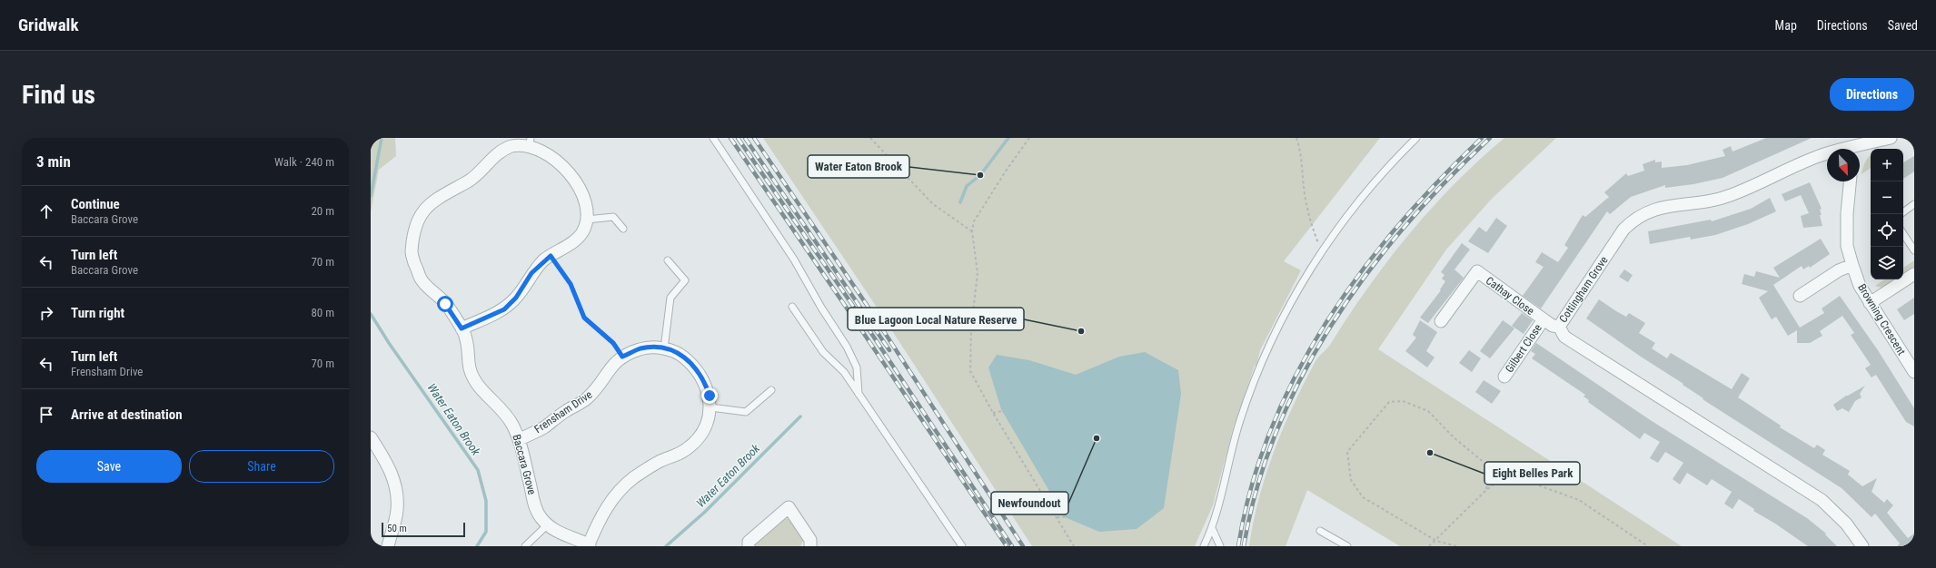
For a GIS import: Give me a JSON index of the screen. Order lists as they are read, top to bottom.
{
  "streets": {
    "street": [
      "Cottingham Grove",
      "Cathay Close",
      "Browning Crescent",
      "Gilbert Close",
      "Frensham Drive",
      "Baccara Grove"
    ]
  },
  "crossings": [
    ["Cottingham Grove", "Cathay Close"],
    ["Cathay Close", "Gilbert Close"],
    ["Frensham Drive", "Baccara Grove"]
  ],
  "water": ["Water Eaton Brook"],
  "places": [
    "Water Eaton Brook",
    "Blue Lagoon Local Nature Reserve",
    "Newfoundout",
    "Eight Belles Park"
  ],
  "scale_bar": "50 m",
  "north": "bottom right",
  "page": {
    "header": "Gridwalk",
    "nav": ["Map", "Directions", "Saved"],
    "buttons": [
      "Directions",
      ["Save", "Share"]
    ],
    "title": "Find us",
    "heading": ["3 min", "Walk · 240 m"],
    "map_buttons": ["+", "−"],
    "list": [
      ["Continue", "Baccara Grove", "20 m"],
      ["Turn left", "Baccara Grove", "70 m"],
      ["Turn right", "80 m"],
      ["Turn left", "Frensham Drive", "70 m"],
      "Arrive at destination"
    ],
    "scale": "50 m"
  }
}
